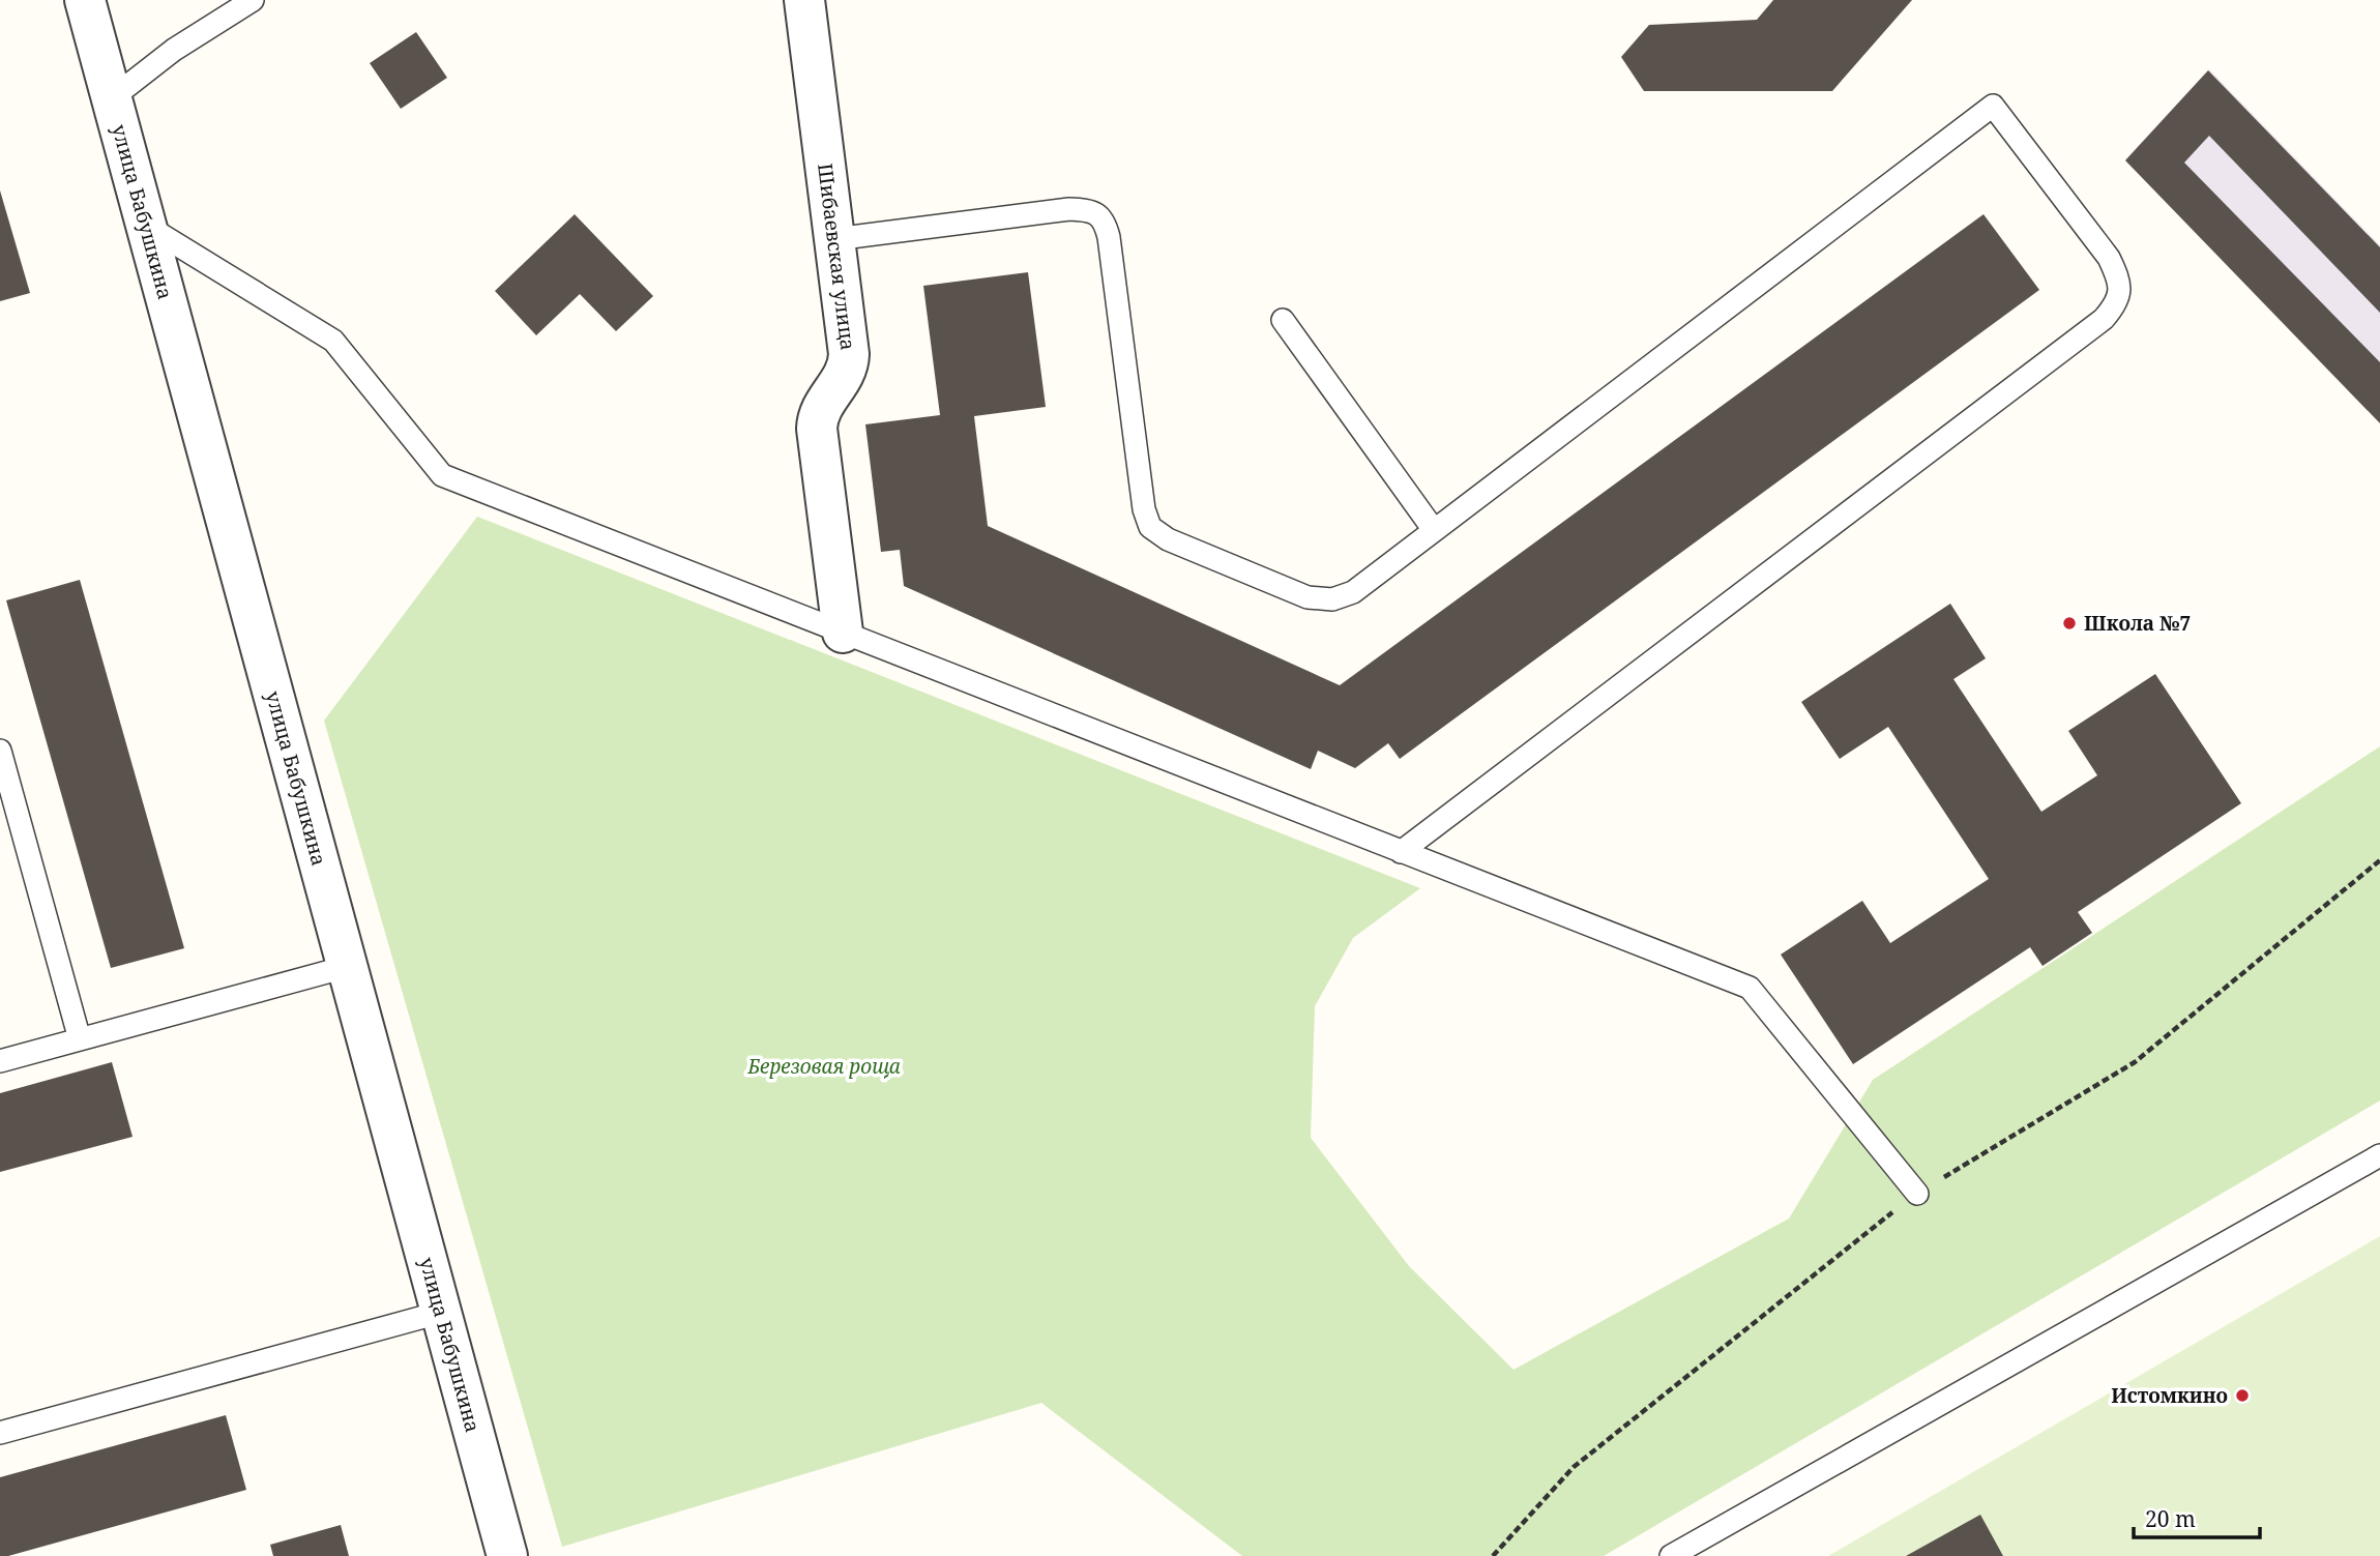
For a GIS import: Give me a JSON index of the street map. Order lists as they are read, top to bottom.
{
  "streets": {
    "street": ["улица Бабушкина", "Шибаевская улица"]
  },
  "parks": ["Березовая роща"],
  "places": ["Школа №7", "Истомкино"],
  "scale_bar": "20 m"
}
